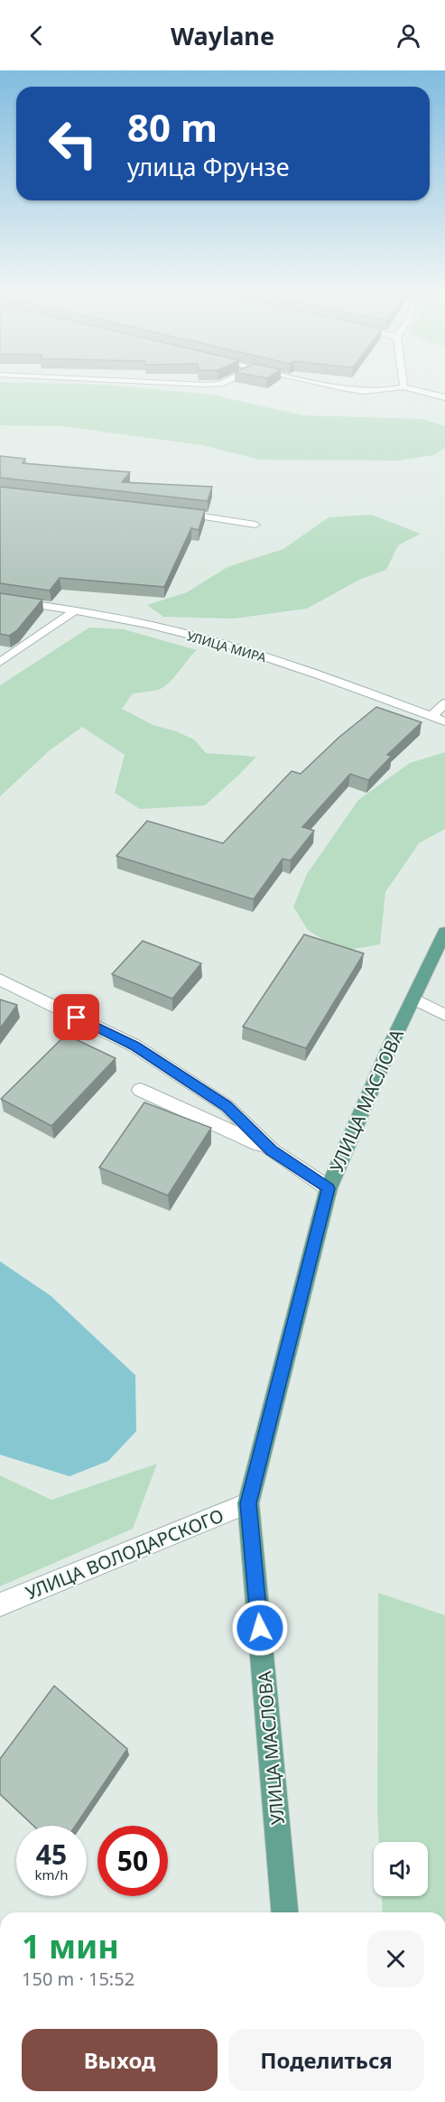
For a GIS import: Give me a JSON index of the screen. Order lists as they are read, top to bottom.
{
  "streets": {
    "main road": ["УЛИЦА МАСЛОВА"],
    "street": ["УЛИЦА МИРА", "УЛИЦА ВОЛОДАРСКОГО"]
  },
  "crossings": [
    ["УЛИЦА МАСЛОВА", "УЛИЦА ВОЛОДАРСКОГО"]
  ],
  "page": {
    "header": "Waylane",
    "turn": ["80 m", "улица Фрунзе"],
    "speed": "45 km/h",
    "limit": "50",
    "heading": ["1 мин", "150 m · 15:52"],
    "buttons": ["Выход", "Поделиться"]
  }
}
